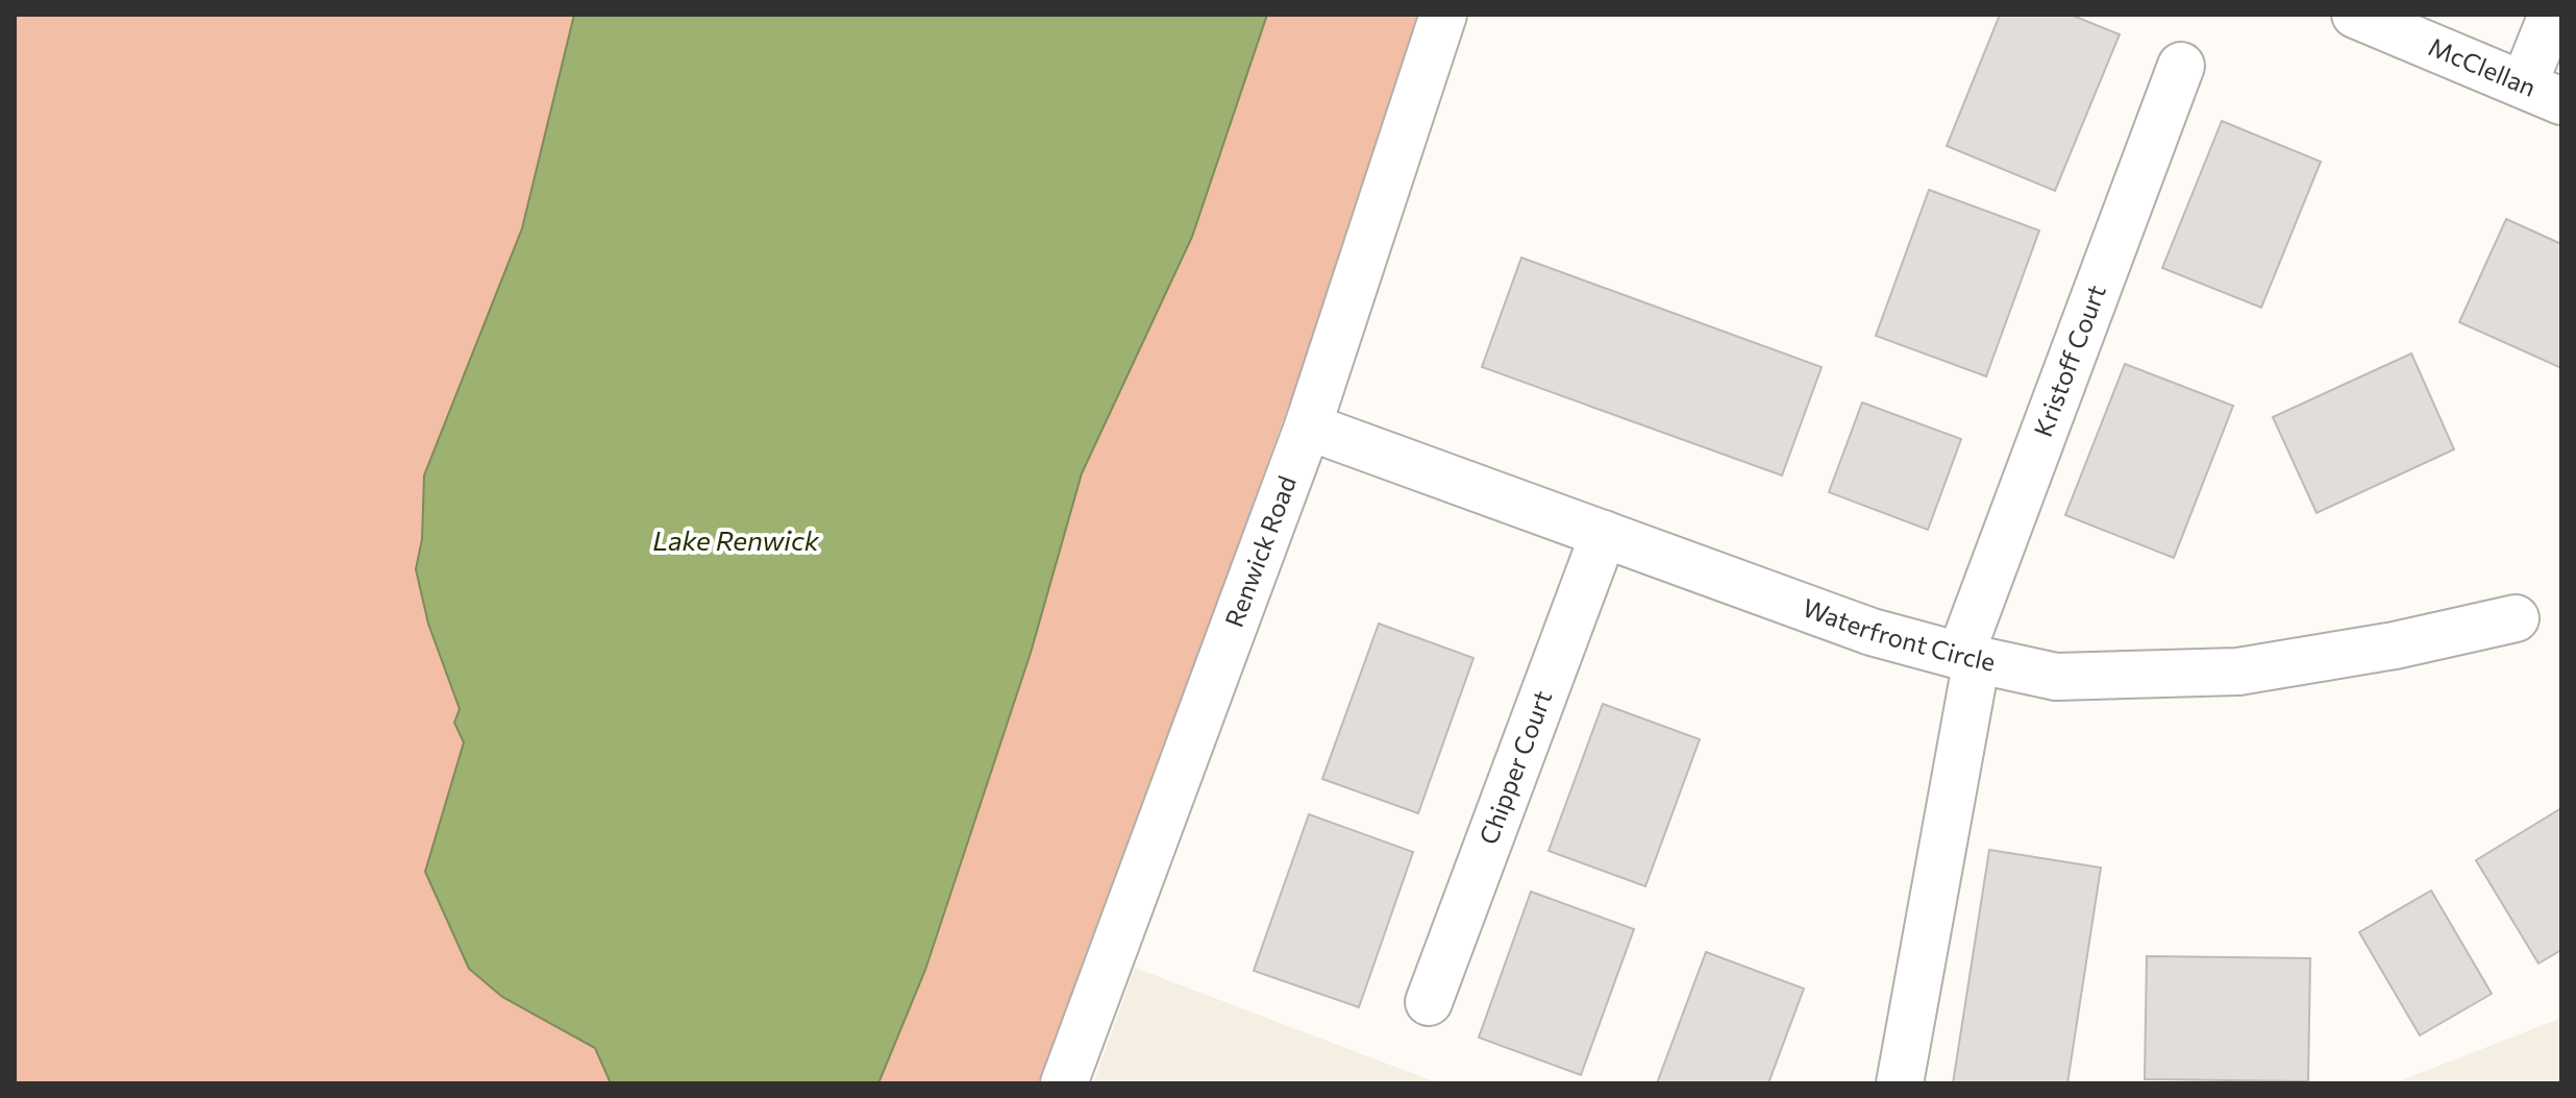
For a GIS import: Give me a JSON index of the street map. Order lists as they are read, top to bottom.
{
  "streets": {
    "street": [
      "McClellan",
      "Kristoff Court",
      "Renwick Road",
      "Waterfront Circle",
      "Chipper Court"
    ]
  },
  "crossings": [
    ["Kristoff Court", "Waterfront Circle"],
    ["Renwick Road", "Waterfront Circle"],
    ["Waterfront Circle", "Chipper Court"]
  ],
  "water": ["Lake Renwick"]
}
